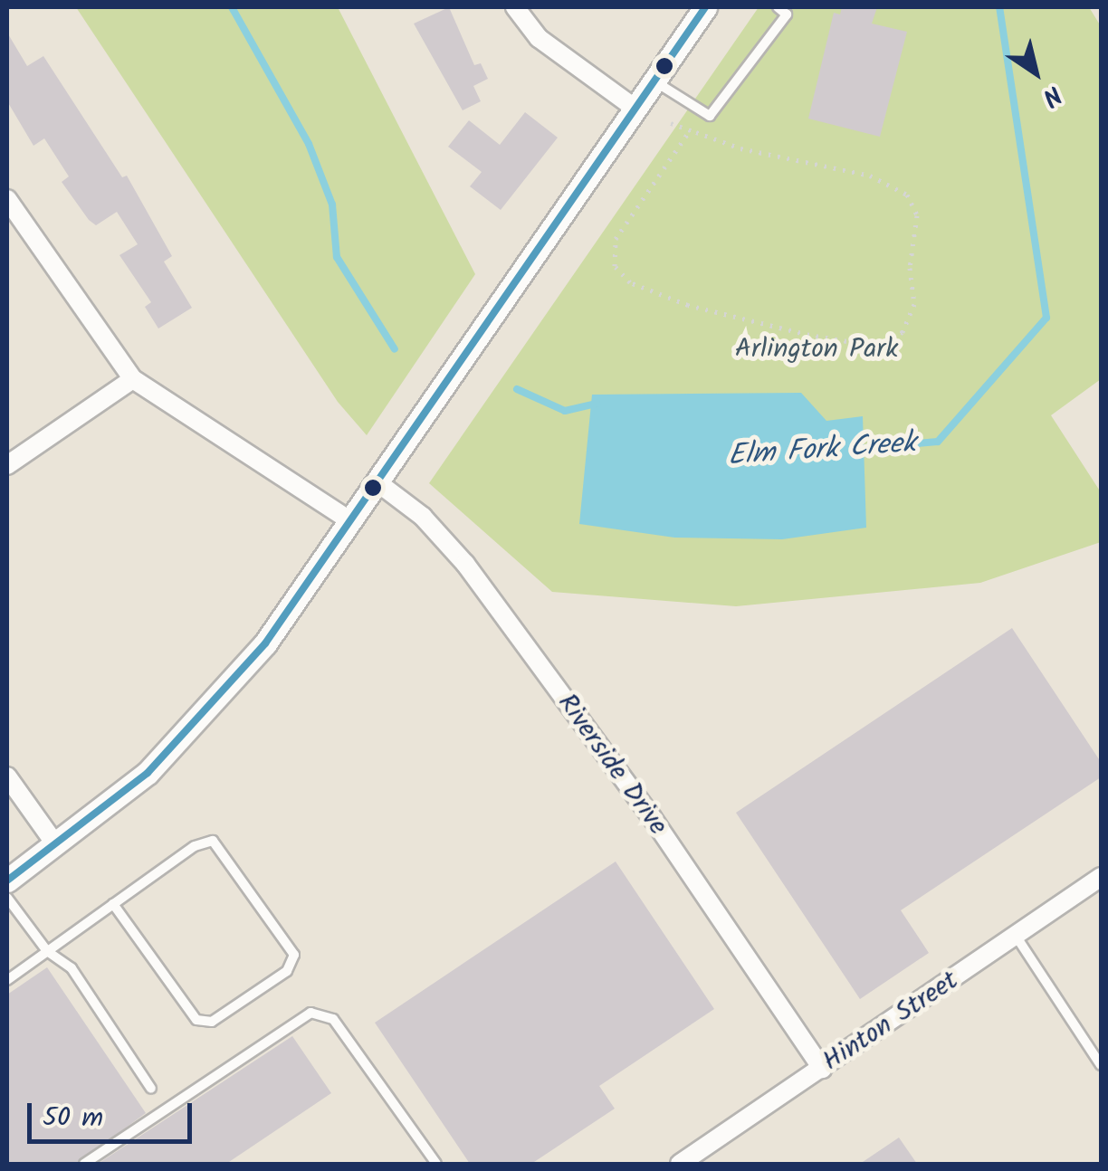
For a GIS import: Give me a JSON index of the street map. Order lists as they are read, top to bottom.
{
  "streets": {
    "street": ["Riverside Drive", "Hinton Street"]
  },
  "crossings": [
    ["Riverside Drive", "Hinton Street"]
  ],
  "water": ["Elm Fork Creek"],
  "parks": ["Arlington Park"],
  "scale_bar": "50 m",
  "north": "bottom right"
}
